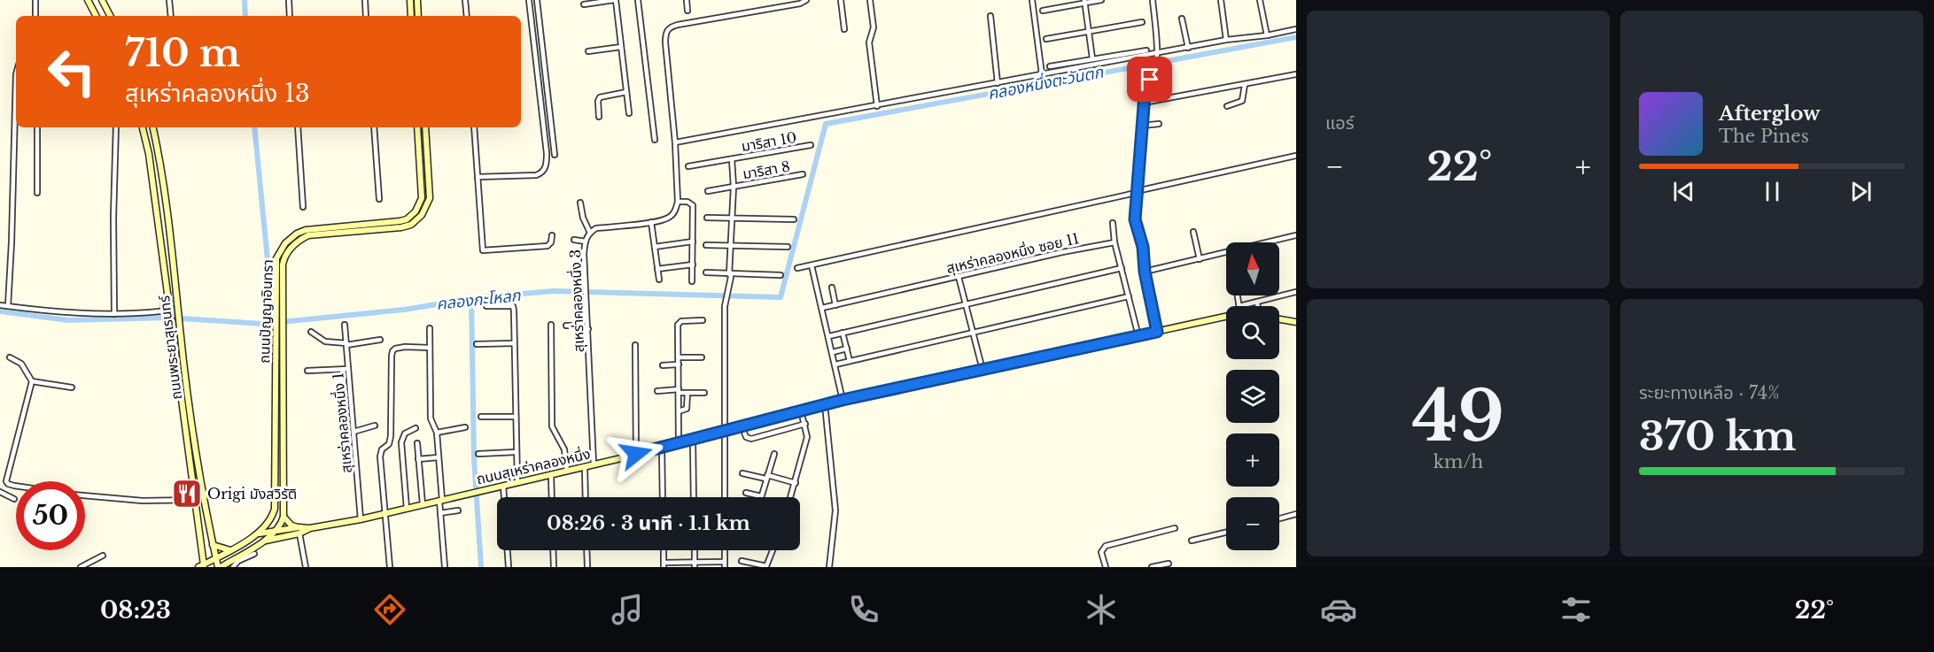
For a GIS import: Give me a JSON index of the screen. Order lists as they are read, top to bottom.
{
  "streets": {
    "street": [
      "มาริสา 10",
      "มาริสา 8",
      "สุเหร่าคลองหนึ่ง ซอย 11",
      "สุเหร่าคลองหนึ่ง 3",
      "ถนนปัญญาอินทรา",
      "ถนนพระยาสุเรนทร์",
      "สุเหร่าคลองหนึ่ง 1",
      "ถนนสุเหร่าคลองหนึ่ง"
    ]
  },
  "crossings": [
    ["สุเหร่าคลองหนึ่ง 3", "ถนนสุเหร่าคลองหนึ่ง"],
    ["ถนนปัญญาอินทรา", "ถนนพระยาสุเรนทร์"],
    ["ถนนปัญญาอินทรา", "ถนนสุเหร่าคลองหนึ่ง"],
    ["สุเหร่าคลองหนึ่ง 1", "ถนนสุเหร่าคลองหนึ่ง"]
  ],
  "water": ["คลองหนึ่งตะวันตก", "คลองกะโหลก"],
  "places": {
    "restaurant": ["Origi มังสวิรัติ"]
  },
  "north": "top",
  "page": {
    "tile": [
      "แอร์",
      ["49", "km/h"],
      ["ระยะทางเหลือ · 74%", "370 km"]
    ],
    "turn": ["710 m", "สุเหร่าคลองหนึ่ง 13"],
    "song": ["Afterglow", "The Pines"],
    "heat": ["−", "22°", "+"],
    "map_buttons": ["+", "−"],
    "limit": "50",
    "trip": "08:26 · 3 นาที · 1.1 km",
    "tabs": ["08:23", "22°"]
  }
}
